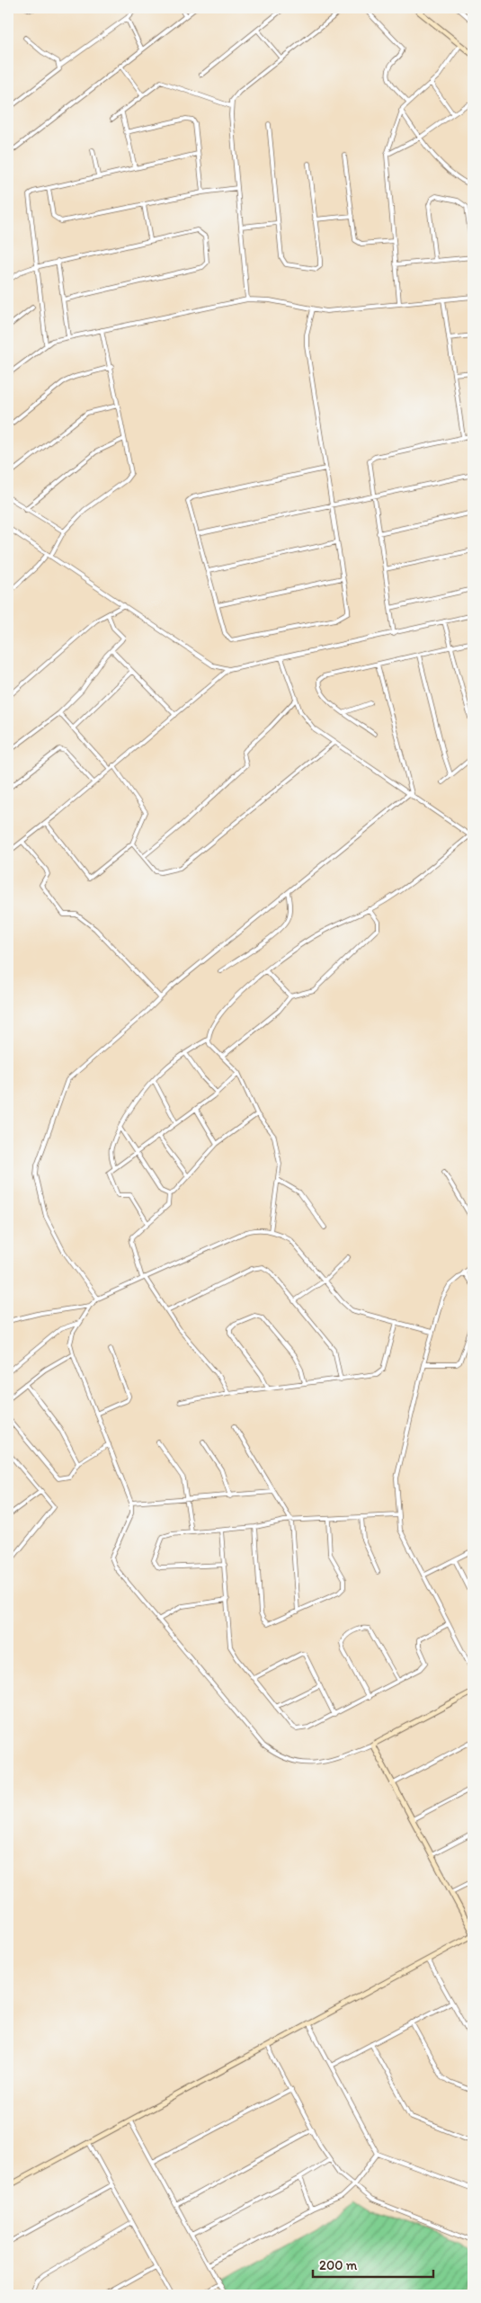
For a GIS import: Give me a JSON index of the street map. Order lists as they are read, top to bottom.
{
  "scale_bar": "200 m"
}
